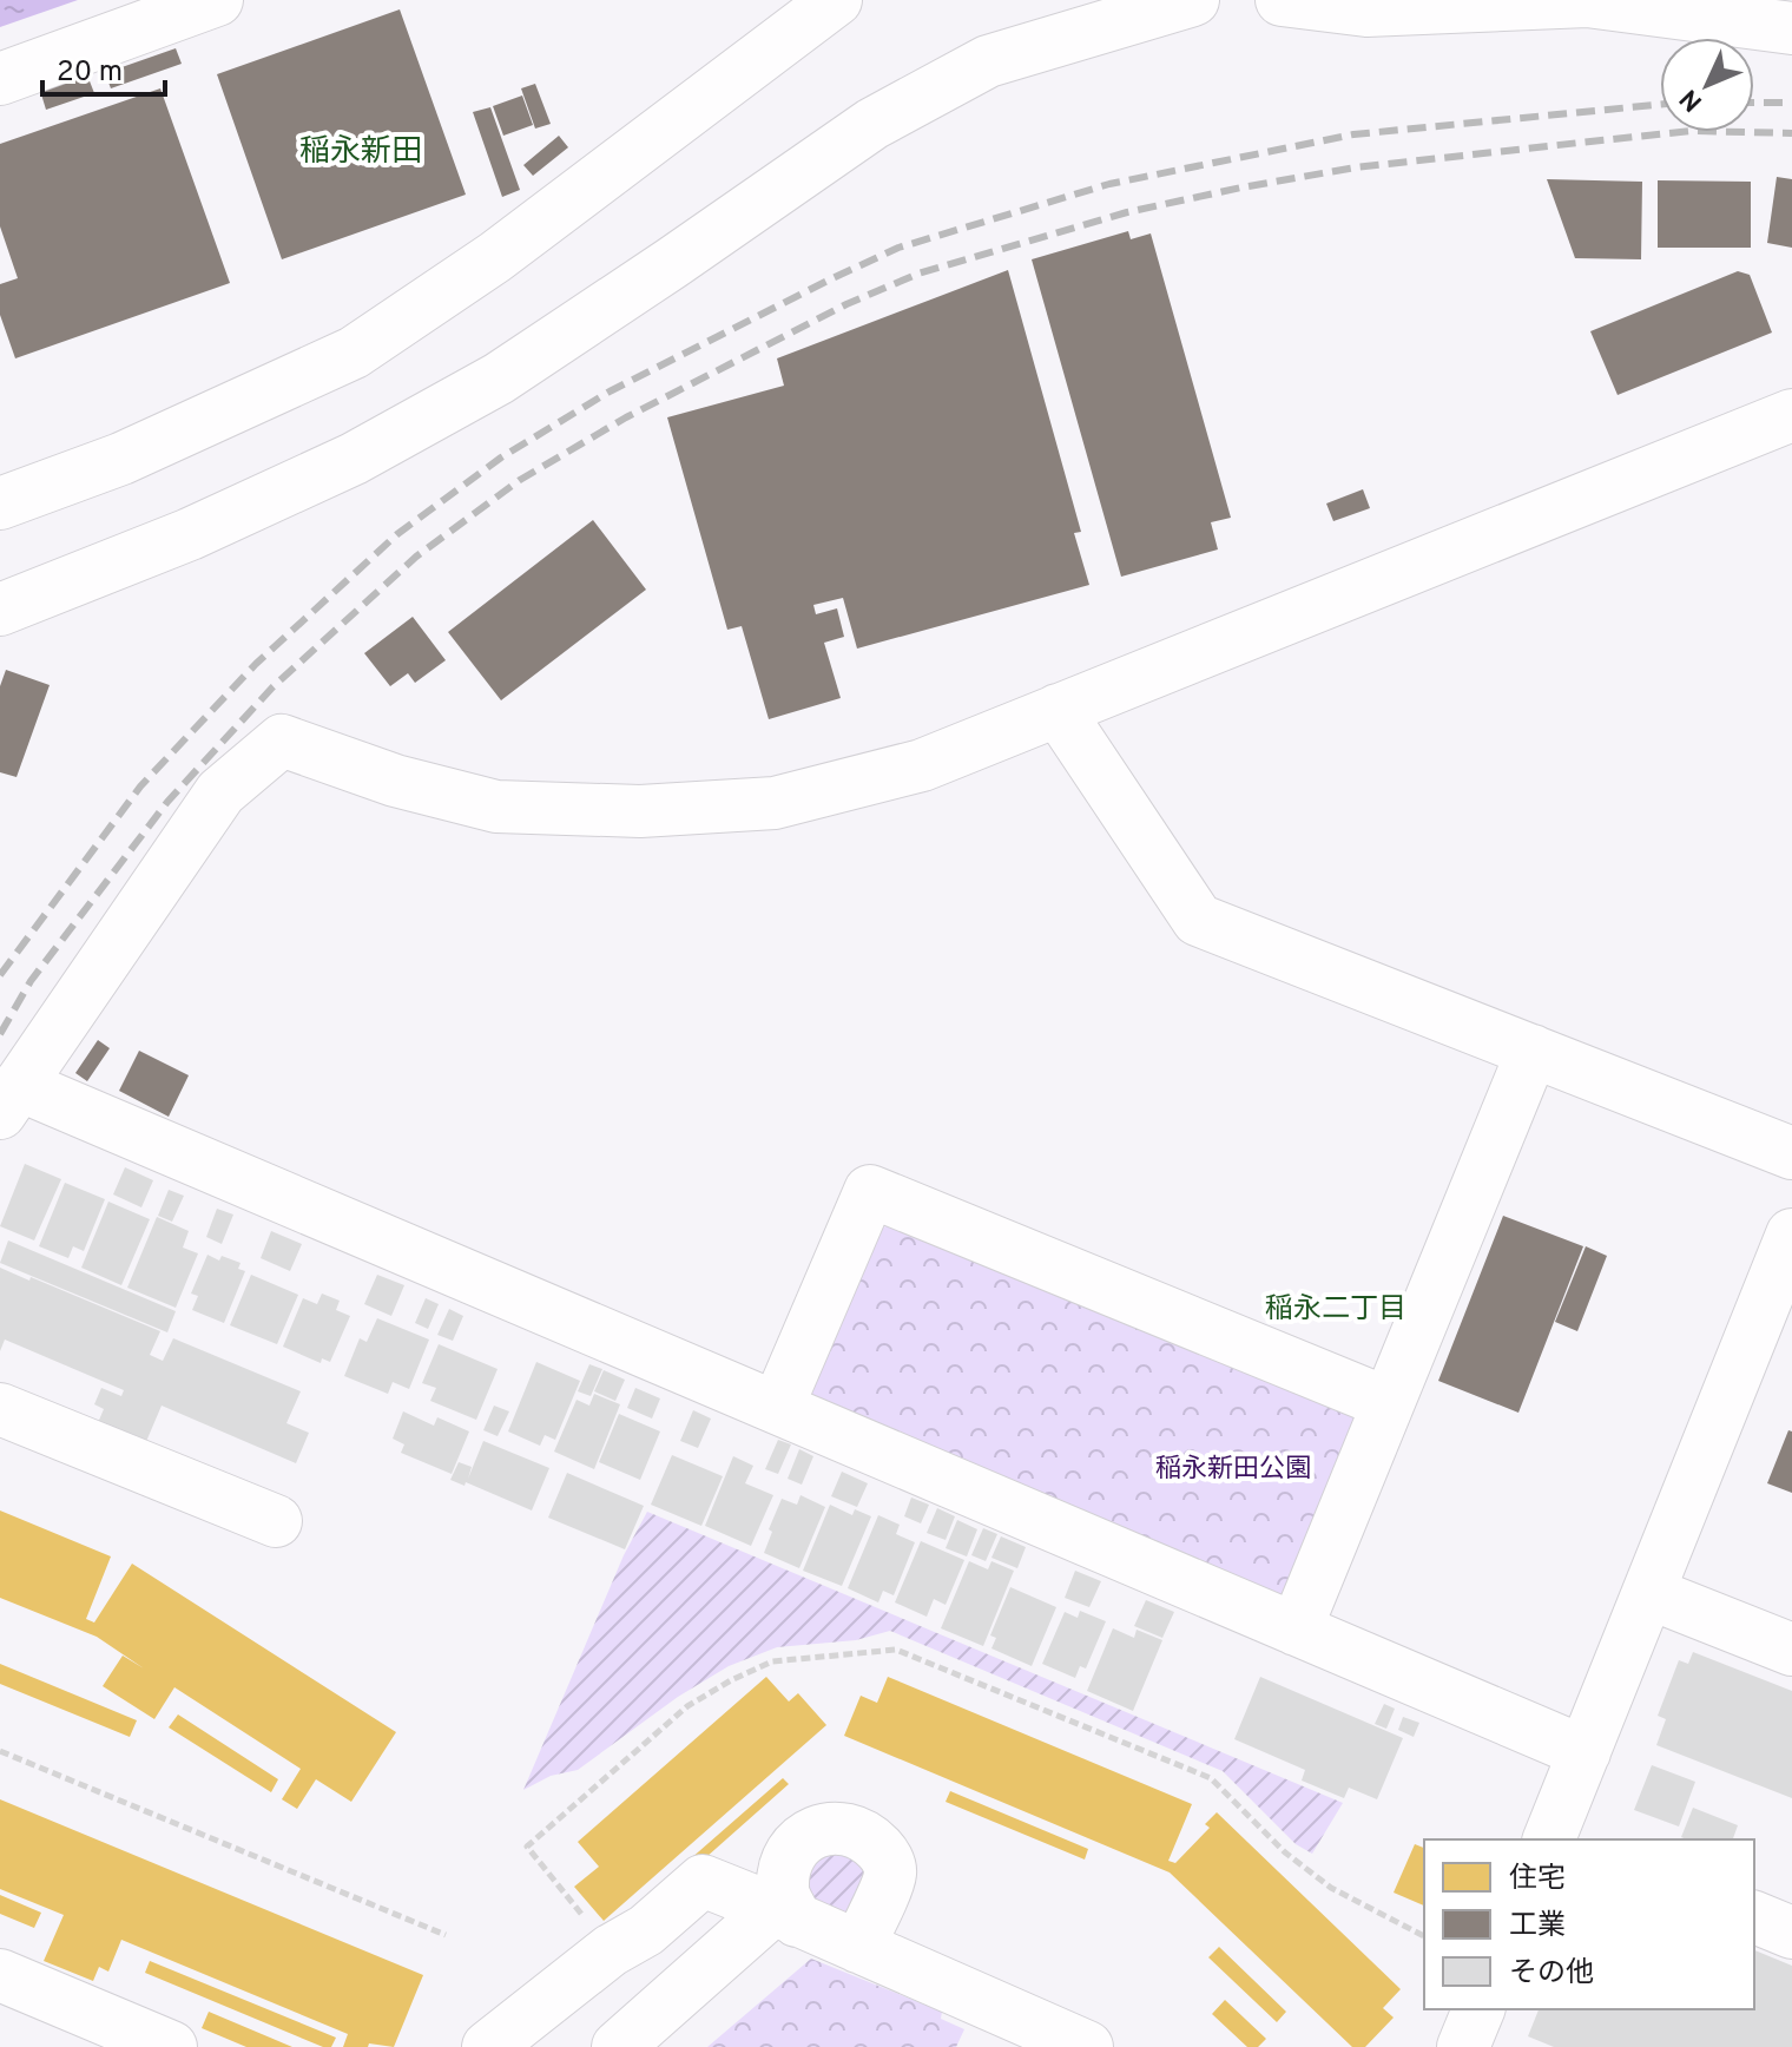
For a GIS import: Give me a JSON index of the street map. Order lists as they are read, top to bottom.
{
  "districts": ["稲永新田", "稲永二丁目"],
  "parks": ["稲永新田公園"],
  "legend": ["住宅", "工業", "その他"],
  "scale_bar": "20 m",
  "north": "bottom left"
}
